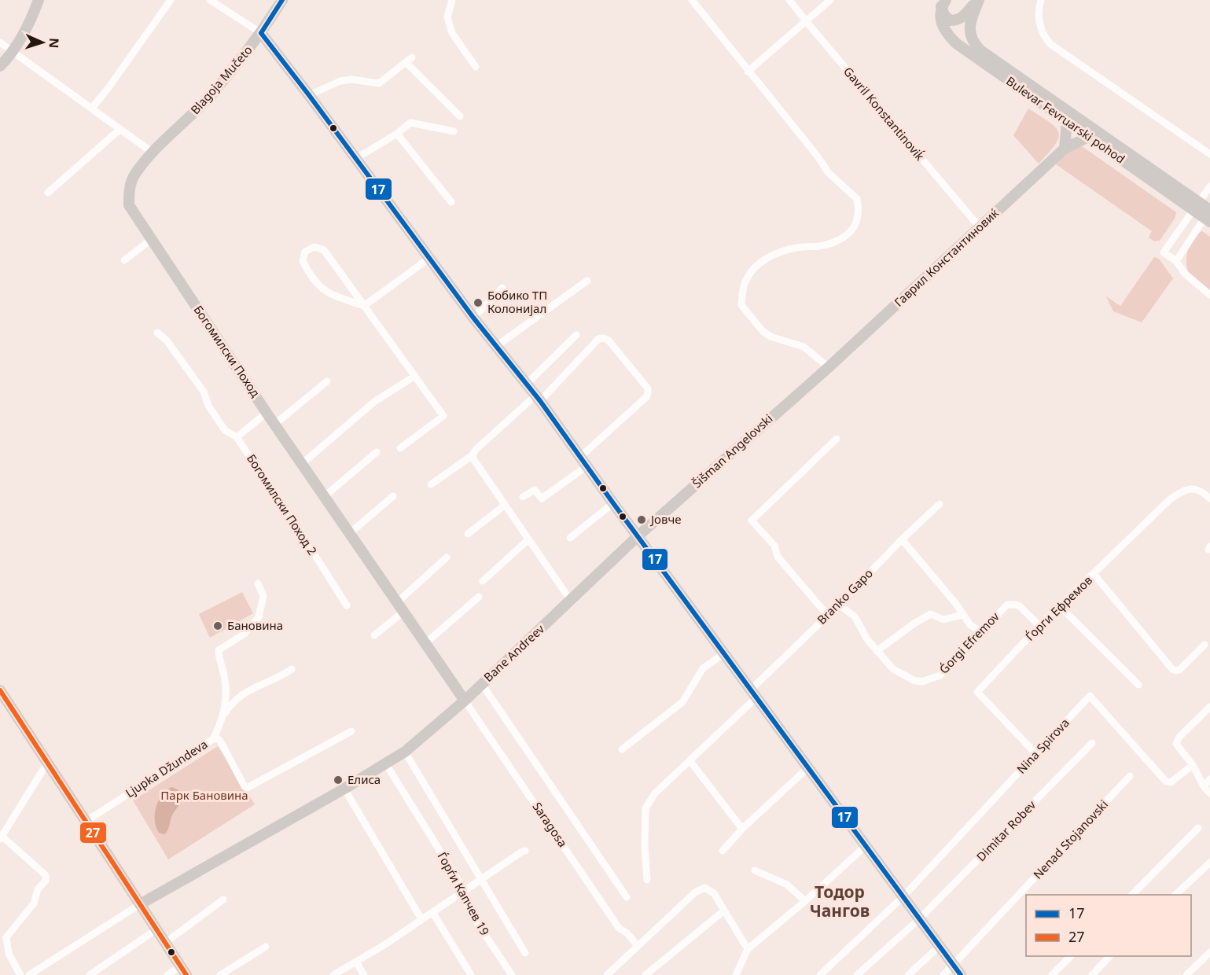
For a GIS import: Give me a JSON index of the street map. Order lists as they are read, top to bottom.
{
  "streets": {
    "street": [
      "Blagoja Mučeto",
      "Gavril Konstantinoviḱ",
      "Bulevar Fevruarski pohod",
      "Гаврил Константиновиќ",
      "Богомилски Поход",
      "Šišman Angelovski",
      "Богомилски Поход 2",
      "Branko Gapo",
      "Ѓорги Ефремов",
      "Ǵorgi Efremov",
      "Bane Andreev",
      "Nina Spirova",
      "Ljupka Džundeva",
      "Saragosa",
      "Dimitar Robev",
      "Nenad Stojanovski",
      "Ѓорѓи Капчев 19"
    ]
  },
  "crossings": [
    ["Blagoja Mučeto", "Богомилски Поход"],
    ["Gavril Konstantinoviḱ", "Гаврил Константиновиќ"],
    ["Bulevar Fevruarski pohod", "Гаврил Константиновиќ"],
    ["Гаврил Константиновиќ", "Šišman Angelovski"],
    ["Богомилски Поход", "Bane Andreev"],
    ["Богомилски Поход", "Saragosa"],
    ["Šišman Angelovski", "Bane Andreev"],
    ["Branko Gapo", "Ǵorgi Efremov"],
    ["Ѓорги Ефремов", "Ǵorgi Efremov"],
    ["Ѓорги Ефремов", "Nina Spirova"],
    ["Bane Andreev", "Saragosa"],
    ["Bane Andreev", "Ѓорѓи Капчев 19"]
  ],
  "districts": ["Тодор Чангов"],
  "parks": ["Парк Бановина"],
  "places": [
    "Бобико ТП Колонијал",
    "Јовче",
    "Бановина",
    "Елиса"
  ],
  "lines": ["transit line 17", "transit line 27"],
  "legend": ["17", "27"],
  "north": "right"
}
